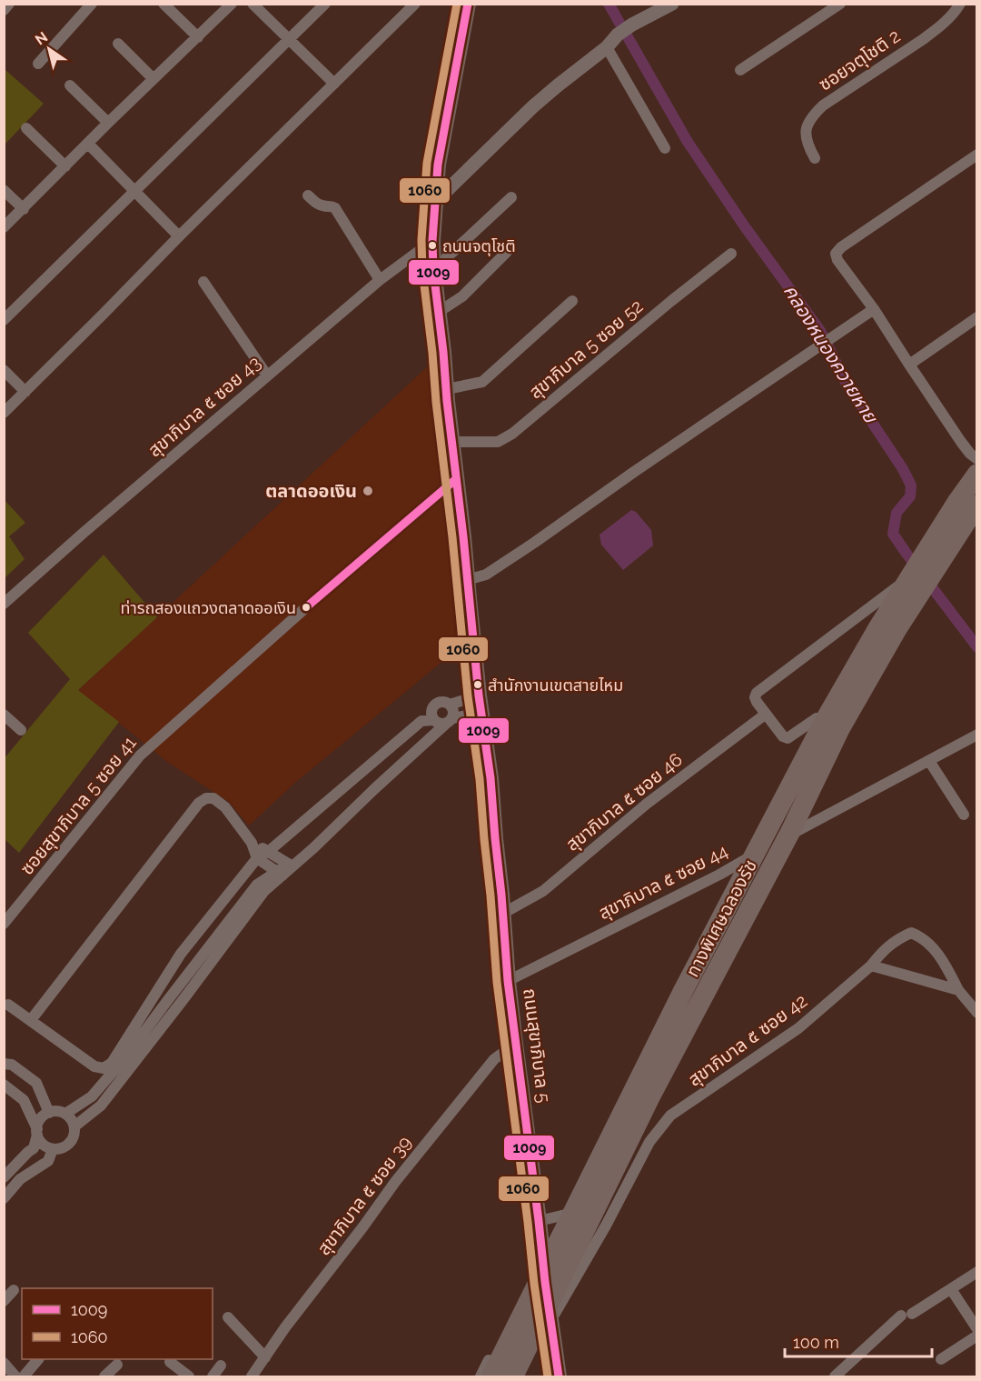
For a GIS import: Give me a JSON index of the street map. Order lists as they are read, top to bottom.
{
  "streets": {
    "highway": ["ทางพิเศษฉลองรัช"],
    "main road": ["ถนนสุขาภิบาล 5"],
    "street": [
      "ซอยจตุโชติ 2",
      "สุขาภิบาล 5 ซอย 52",
      "สุขาภิบาล ๕ ซอย 43",
      "สุขาภิบาล ๕ ซอย 46",
      "ซอยสุขาภิบาล 5 ซอย 41",
      "สุขาภิบาล ๕ ซอย 44",
      "สุขาภิบาล ๕ ซอย 42",
      "สุขาภิบาล ๕ ซอย 39"
    ]
  },
  "crossings": [
    ["สุขาภิบาล 5 ซอย 52", "ถนนสุขาภิบาล 5"],
    ["สุขาภิบาล ๕ ซอย 43", "ถนนสุขาภิบาล 5"],
    ["สุขาภิบาล ๕ ซอย 46", "ถนนสุขาภิบาล 5"],
    ["ซอยสุขาภิบาล 5 ซอย 41", "ถนนสุขาภิบาล 5"],
    ["สุขาภิบาล ๕ ซอย 44", "ถนนสุขาภิบาล 5"],
    ["สุขาภิบาล ๕ ซอย 42", "ถนนสุขาภิบาล 5"],
    ["ถนนสุขาภิบาล 5", "สุขาภิบาล ๕ ซอย 39"]
  ],
  "water": ["คลองหนองควายหาย"],
  "places": [
    "ถนนจตุโชติ",
    "ตลาดออเงิน",
    "ท่ารถสองแถวงตลาดออเงิน",
    "สำนักงานเขตสายไหม"
  ],
  "lines": ["transit line 1009", "transit line 1060"],
  "legend": ["1009", "1060"],
  "scale_bar": "100 m",
  "north": "top left"
}
